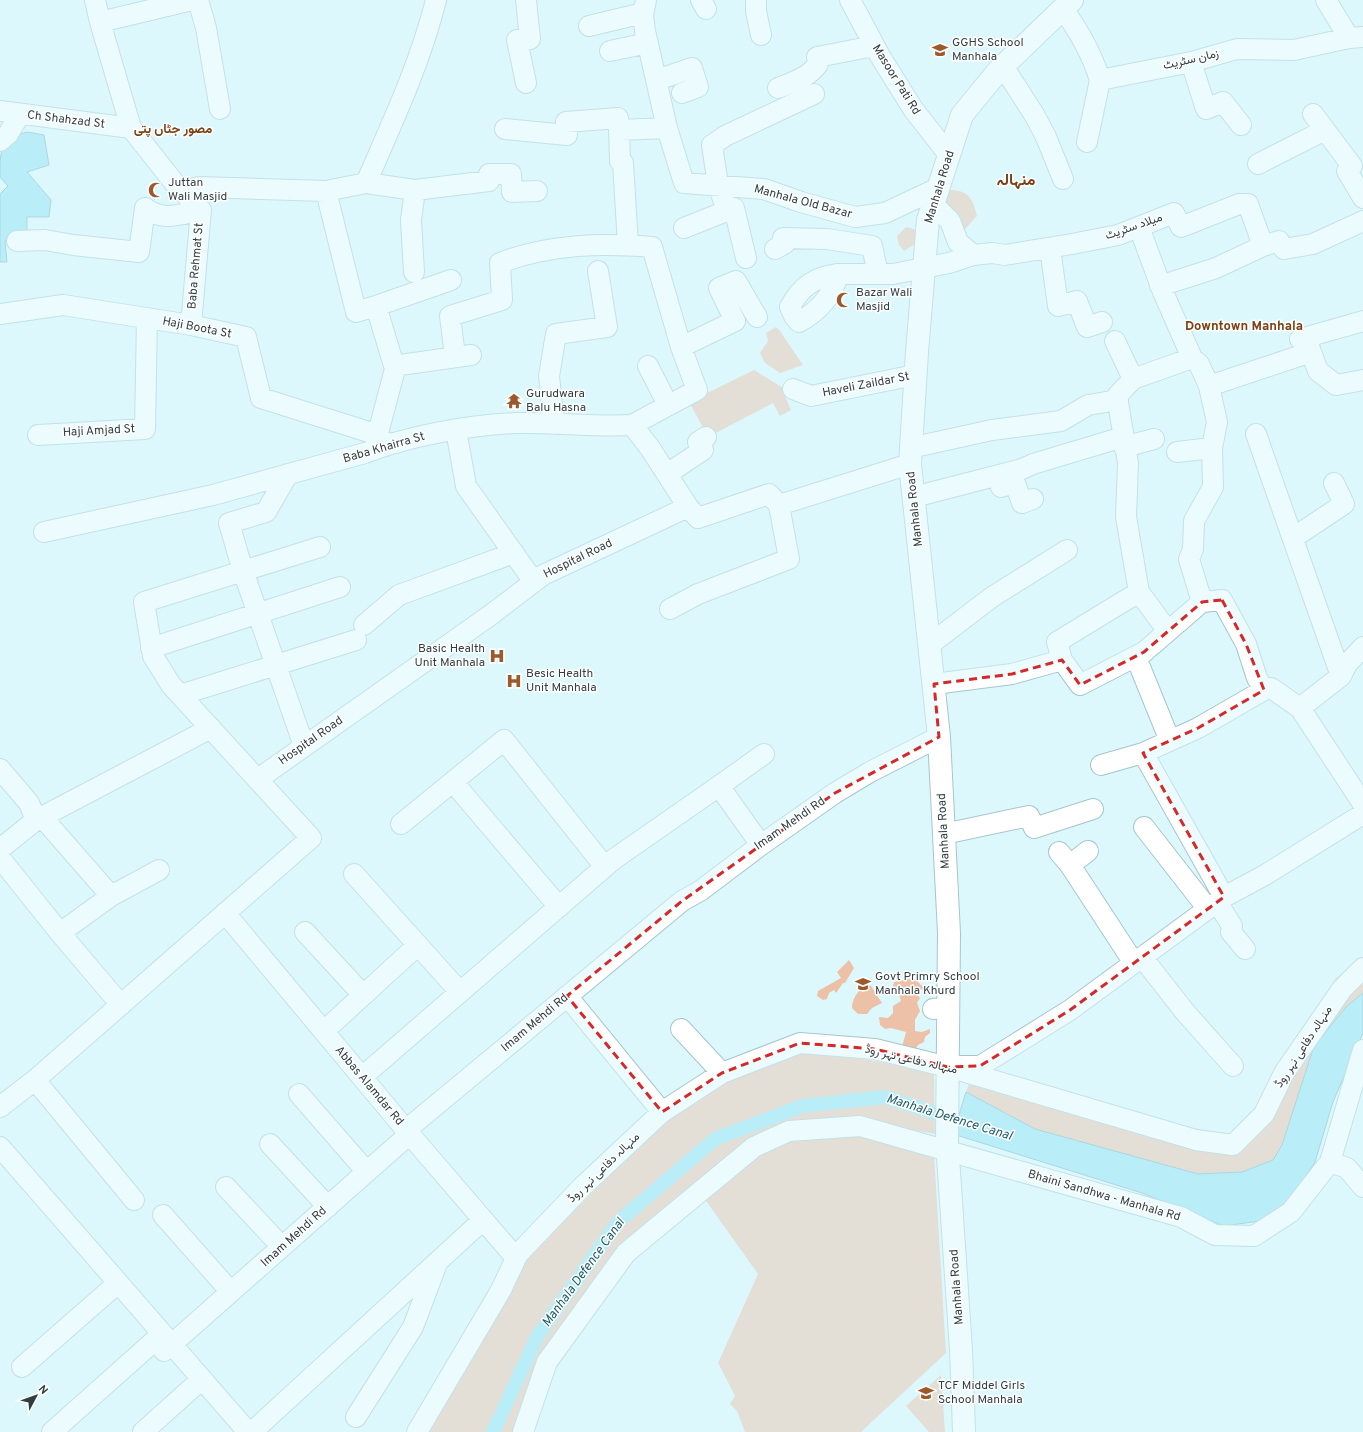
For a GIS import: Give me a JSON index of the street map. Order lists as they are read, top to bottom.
{
  "streets": {
    "main road": ["Manhala Road"],
    "street": [
      "زمان سٹریٹ",
      "Masoor Pati Rd",
      "Ch Shahzad St",
      "Manhala Old Bazar",
      "میلاد سٹریٹ",
      "Baba Rehmat St",
      "Haji Boota St",
      "Haveli Zaildar St",
      "Haji Amjad St",
      "Baba Khairra St",
      "Hospital Road",
      "Imam Mehdi Rd",
      "منہالہ دفاعی نہر روڈ",
      "Abbas Alamdar Rd",
      "Bhaini Sandhwa - Manhala Rd"
    ]
  },
  "crossings": [
    ["Masoor Pati Rd", "Manhala Road"],
    ["Ch Shahzad St", "Baba Rehmat St"],
    ["Manhala Road", "Manhala Old Bazar"],
    ["Manhala Road", "میلاد سٹریٹ"],
    ["Manhala Road", "Haveli Zaildar St"],
    ["Manhala Road", "Imam Mehdi Rd"],
    ["Manhala Road", "منہالہ دفاعی نہر روڈ"],
    ["Manhala Road", "Bhaini Sandhwa - Manhala Rd"],
    ["Baba Rehmat St", "Haji Boota St"],
    ["Haji Boota St", "Haji Amjad St"],
    ["Haji Boota St", "Baba Khairra St"],
    ["Imam Mehdi Rd", "Abbas Alamdar Rd"],
    ["منہالہ دفاعی نہر روڈ", "Abbas Alamdar Rd"]
  ],
  "districts": ["مصور جٹاں پتی", "منہالہ", "Downtown Manhala"],
  "water": ["Manhala Defence Canal"],
  "places": {
    "school or university": ["GGHS School Manhala", "Govt Primry School Manhala Khurd", "TCF Middel Girls School Manhala"],
    "mosque": ["Juttan Wali Masjid", "Bazar Wali Masjid"],
    "temple": ["Gurudwara Balu Hasna"],
    "hospital": ["Basic Health Unit Manhala", "Besic Health Unit Manhala"]
  },
  "north": "top right"
}
